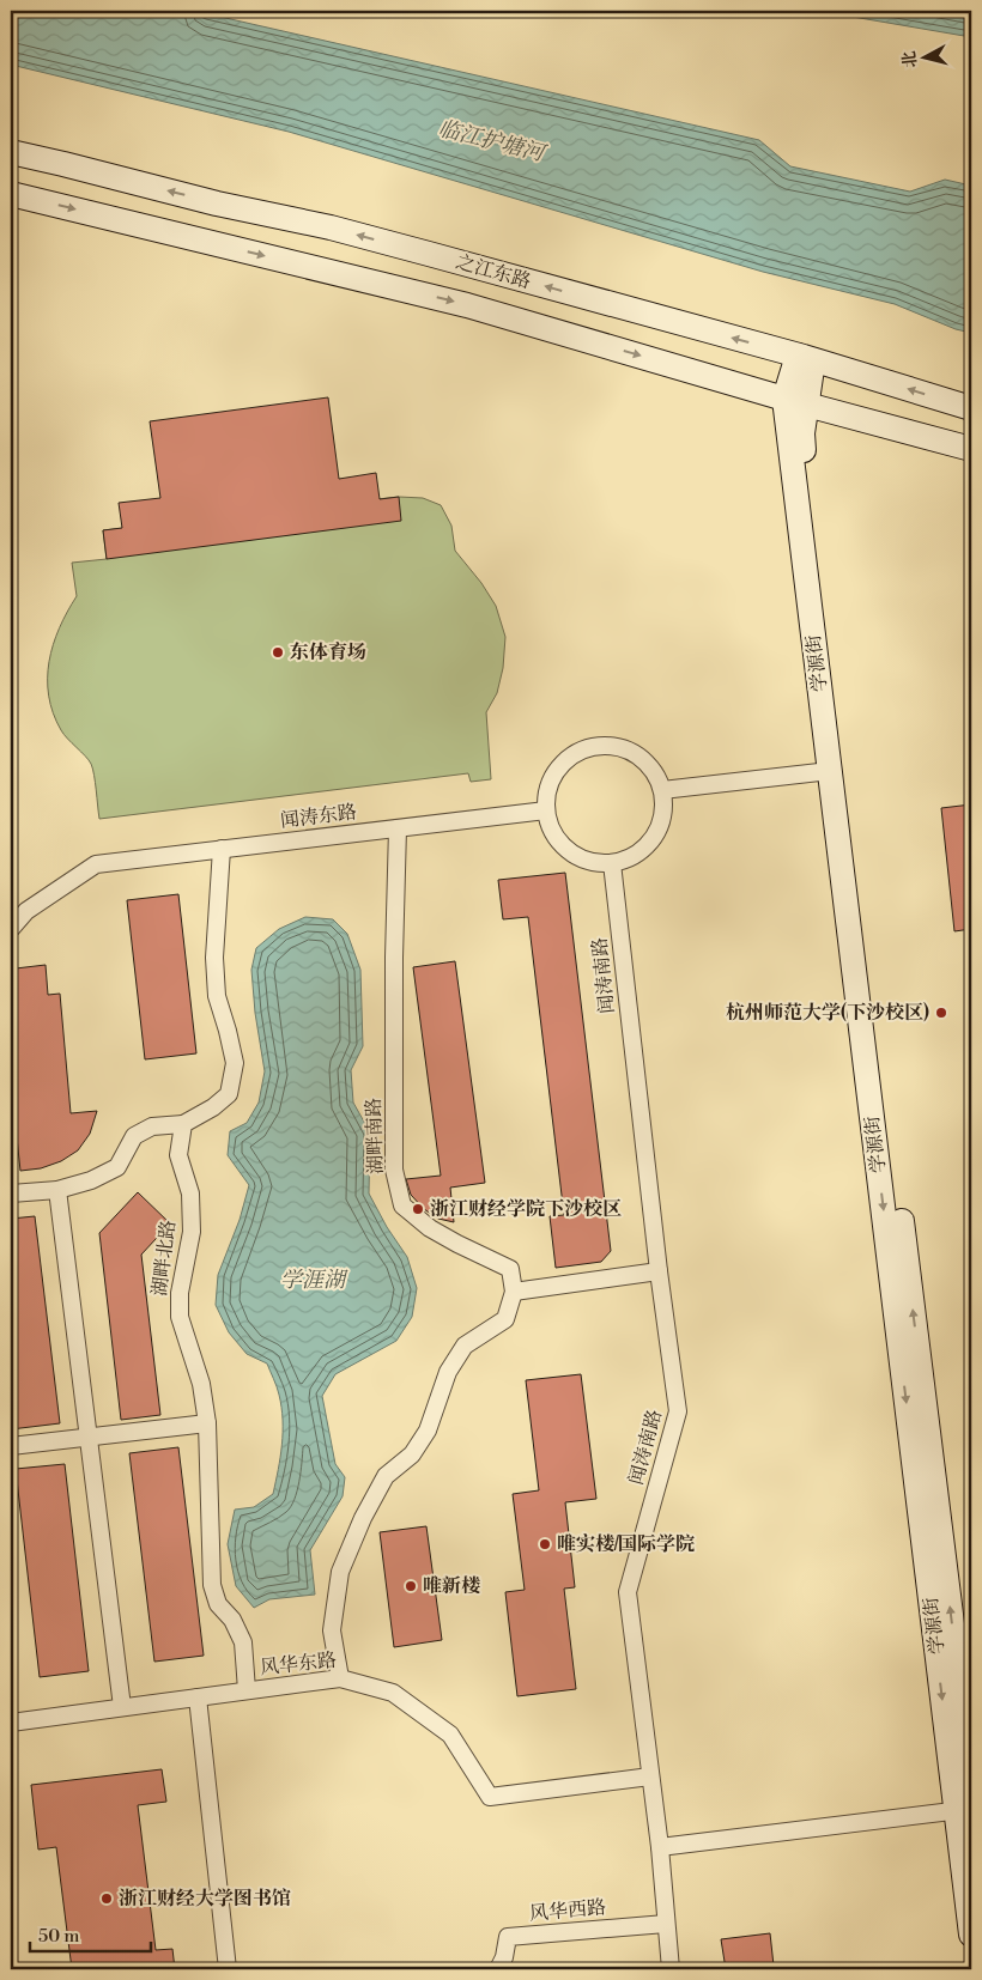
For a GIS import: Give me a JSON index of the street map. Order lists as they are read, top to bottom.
{
  "streets": {
    "main road": ["之江东路", "学源街"],
    "street": [
      "闻涛东路",
      "闻涛南路",
      "湖畔南路",
      "湖畔北路",
      "风华东路",
      "风华西路"
    ]
  },
  "crossings": [
    ["之江东路", "学源街"],
    ["闻涛东路", "闻涛南路"],
    ["闻涛东路", "湖畔南路"],
    ["闻涛南路", "风华东路"],
    ["闻涛南路", "风华西路"],
    ["湖畔北路", "风华东路"]
  ],
  "water": ["临江护塘河", "学涯湖"],
  "places": [
    "东体育场",
    "杭州师范大学(下沙校区)",
    "浙江财经学院下沙校区",
    "唯实楼/国际学院",
    "唯新楼",
    "浙江财经大学图书馆"
  ],
  "scale_bar": "50 m",
  "north": "left"
}
